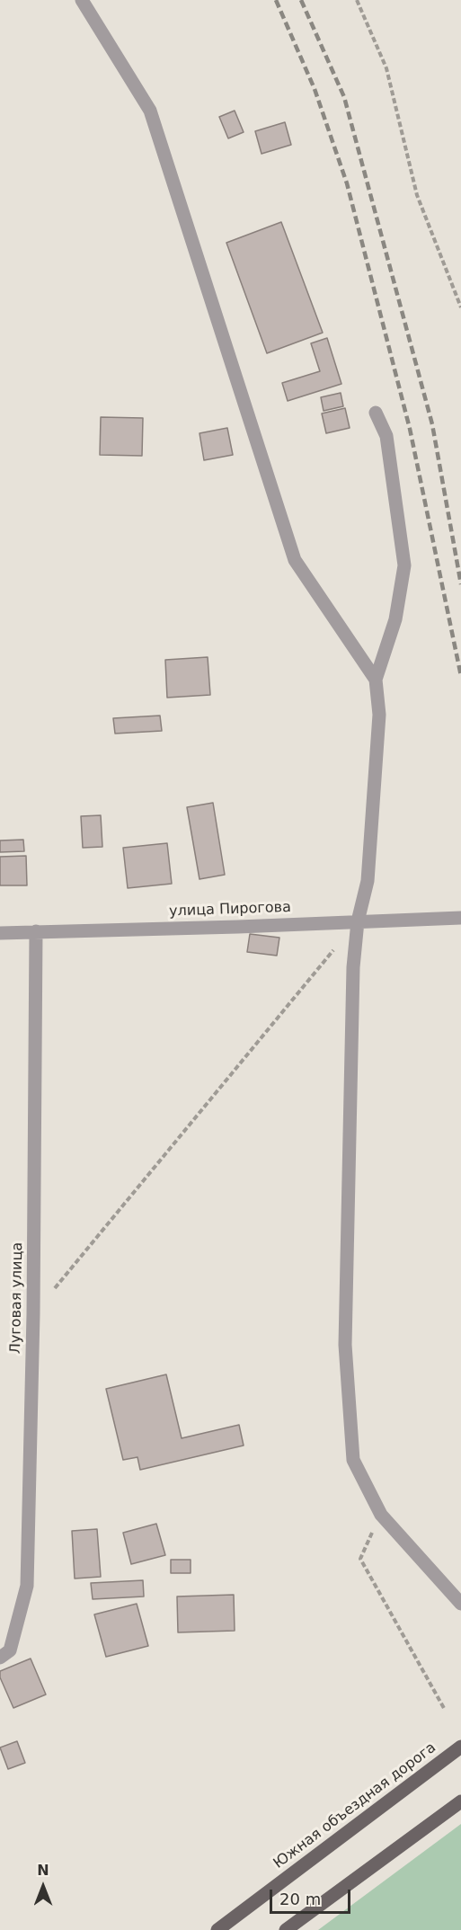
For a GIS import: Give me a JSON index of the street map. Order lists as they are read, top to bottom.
{
  "streets": {
    "main road": ["Южная объездная дорога"],
    "street": ["улица Пирогова", "Луговая улица"]
  },
  "crossings": [
    ["улица Пирогова", "Луговая улица"]
  ],
  "scale_bar": "20 m",
  "north": "top"
}
